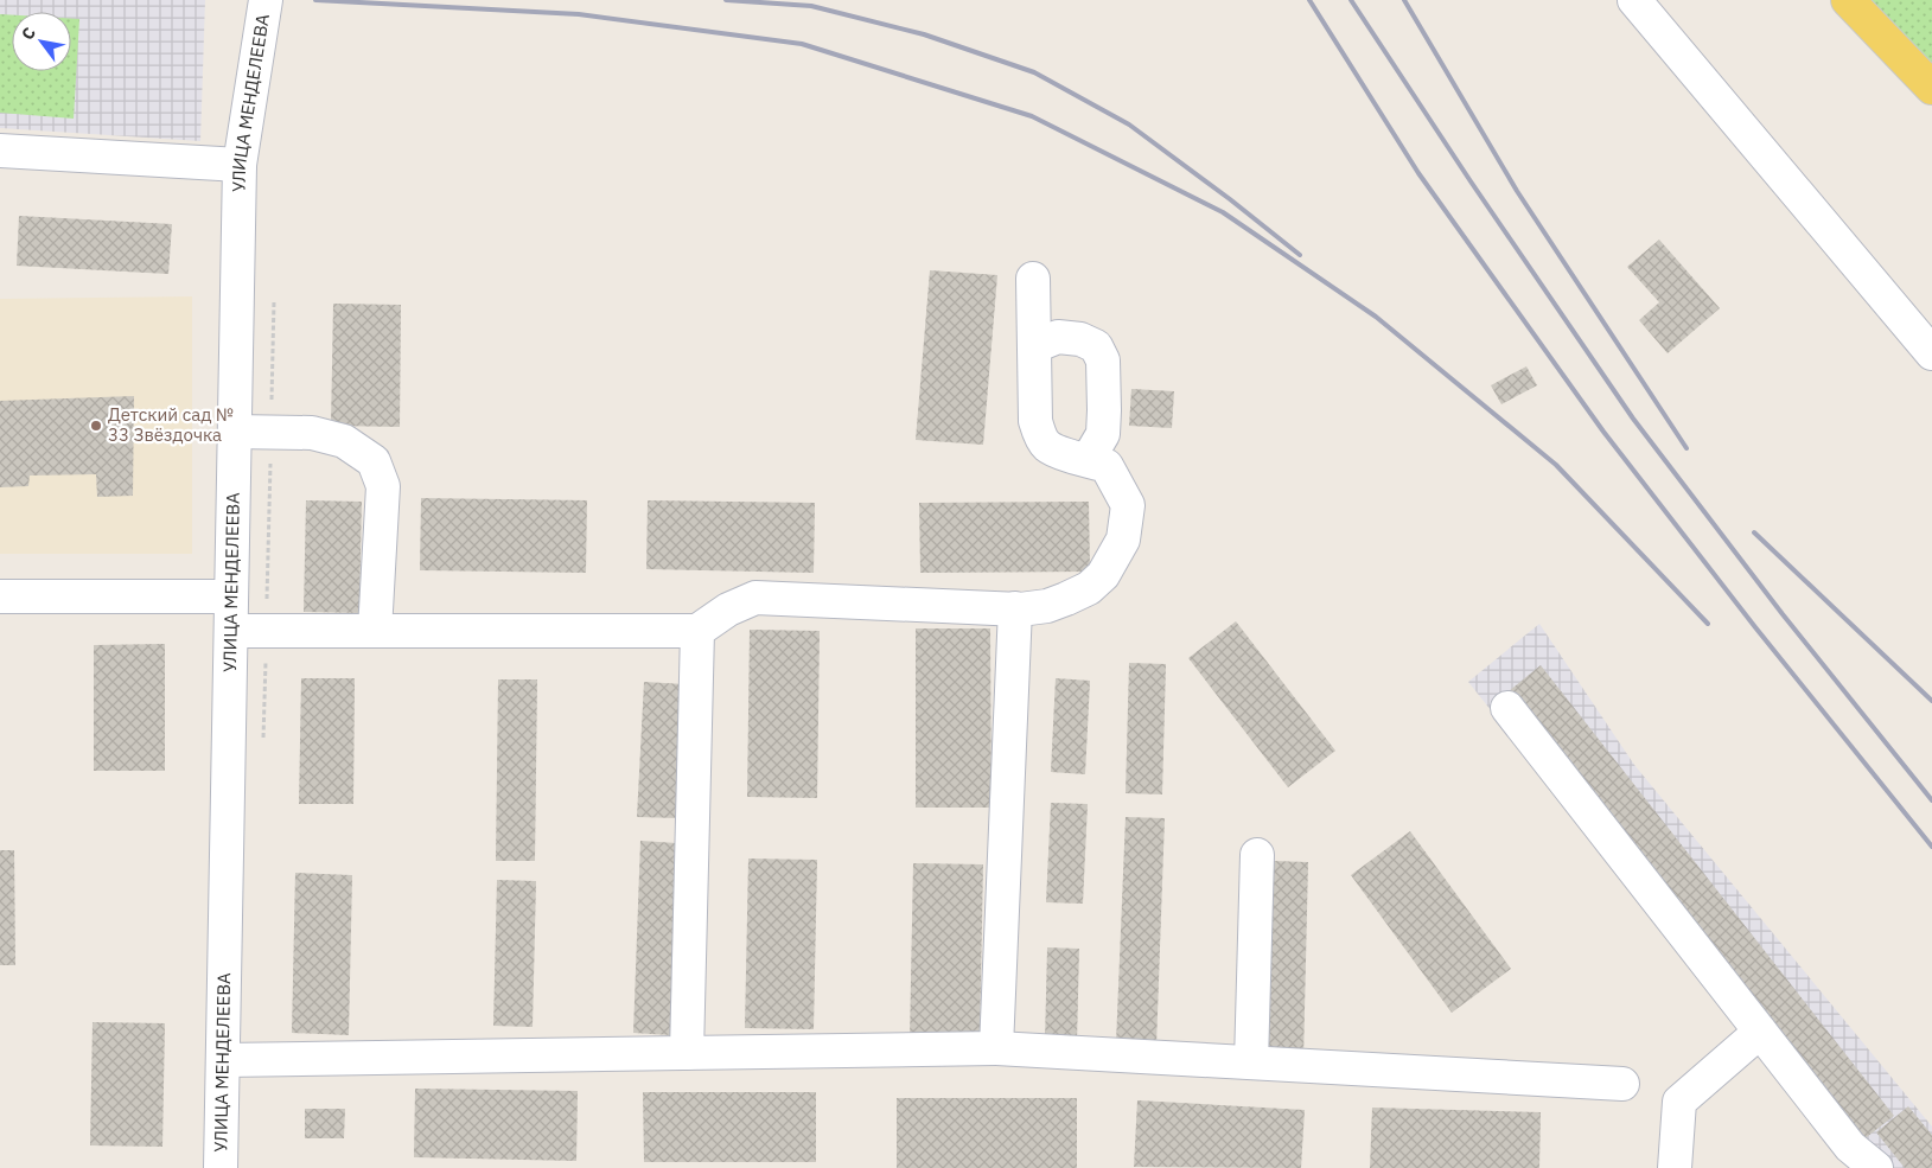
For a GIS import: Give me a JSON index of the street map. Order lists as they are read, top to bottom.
{
  "streets": {
    "street": ["УЛИЦА МЕНДЕЛЕЕВА"]
  },
  "places": ["Детский сад № 33 Звёздочка"],
  "north": "top left"
}
